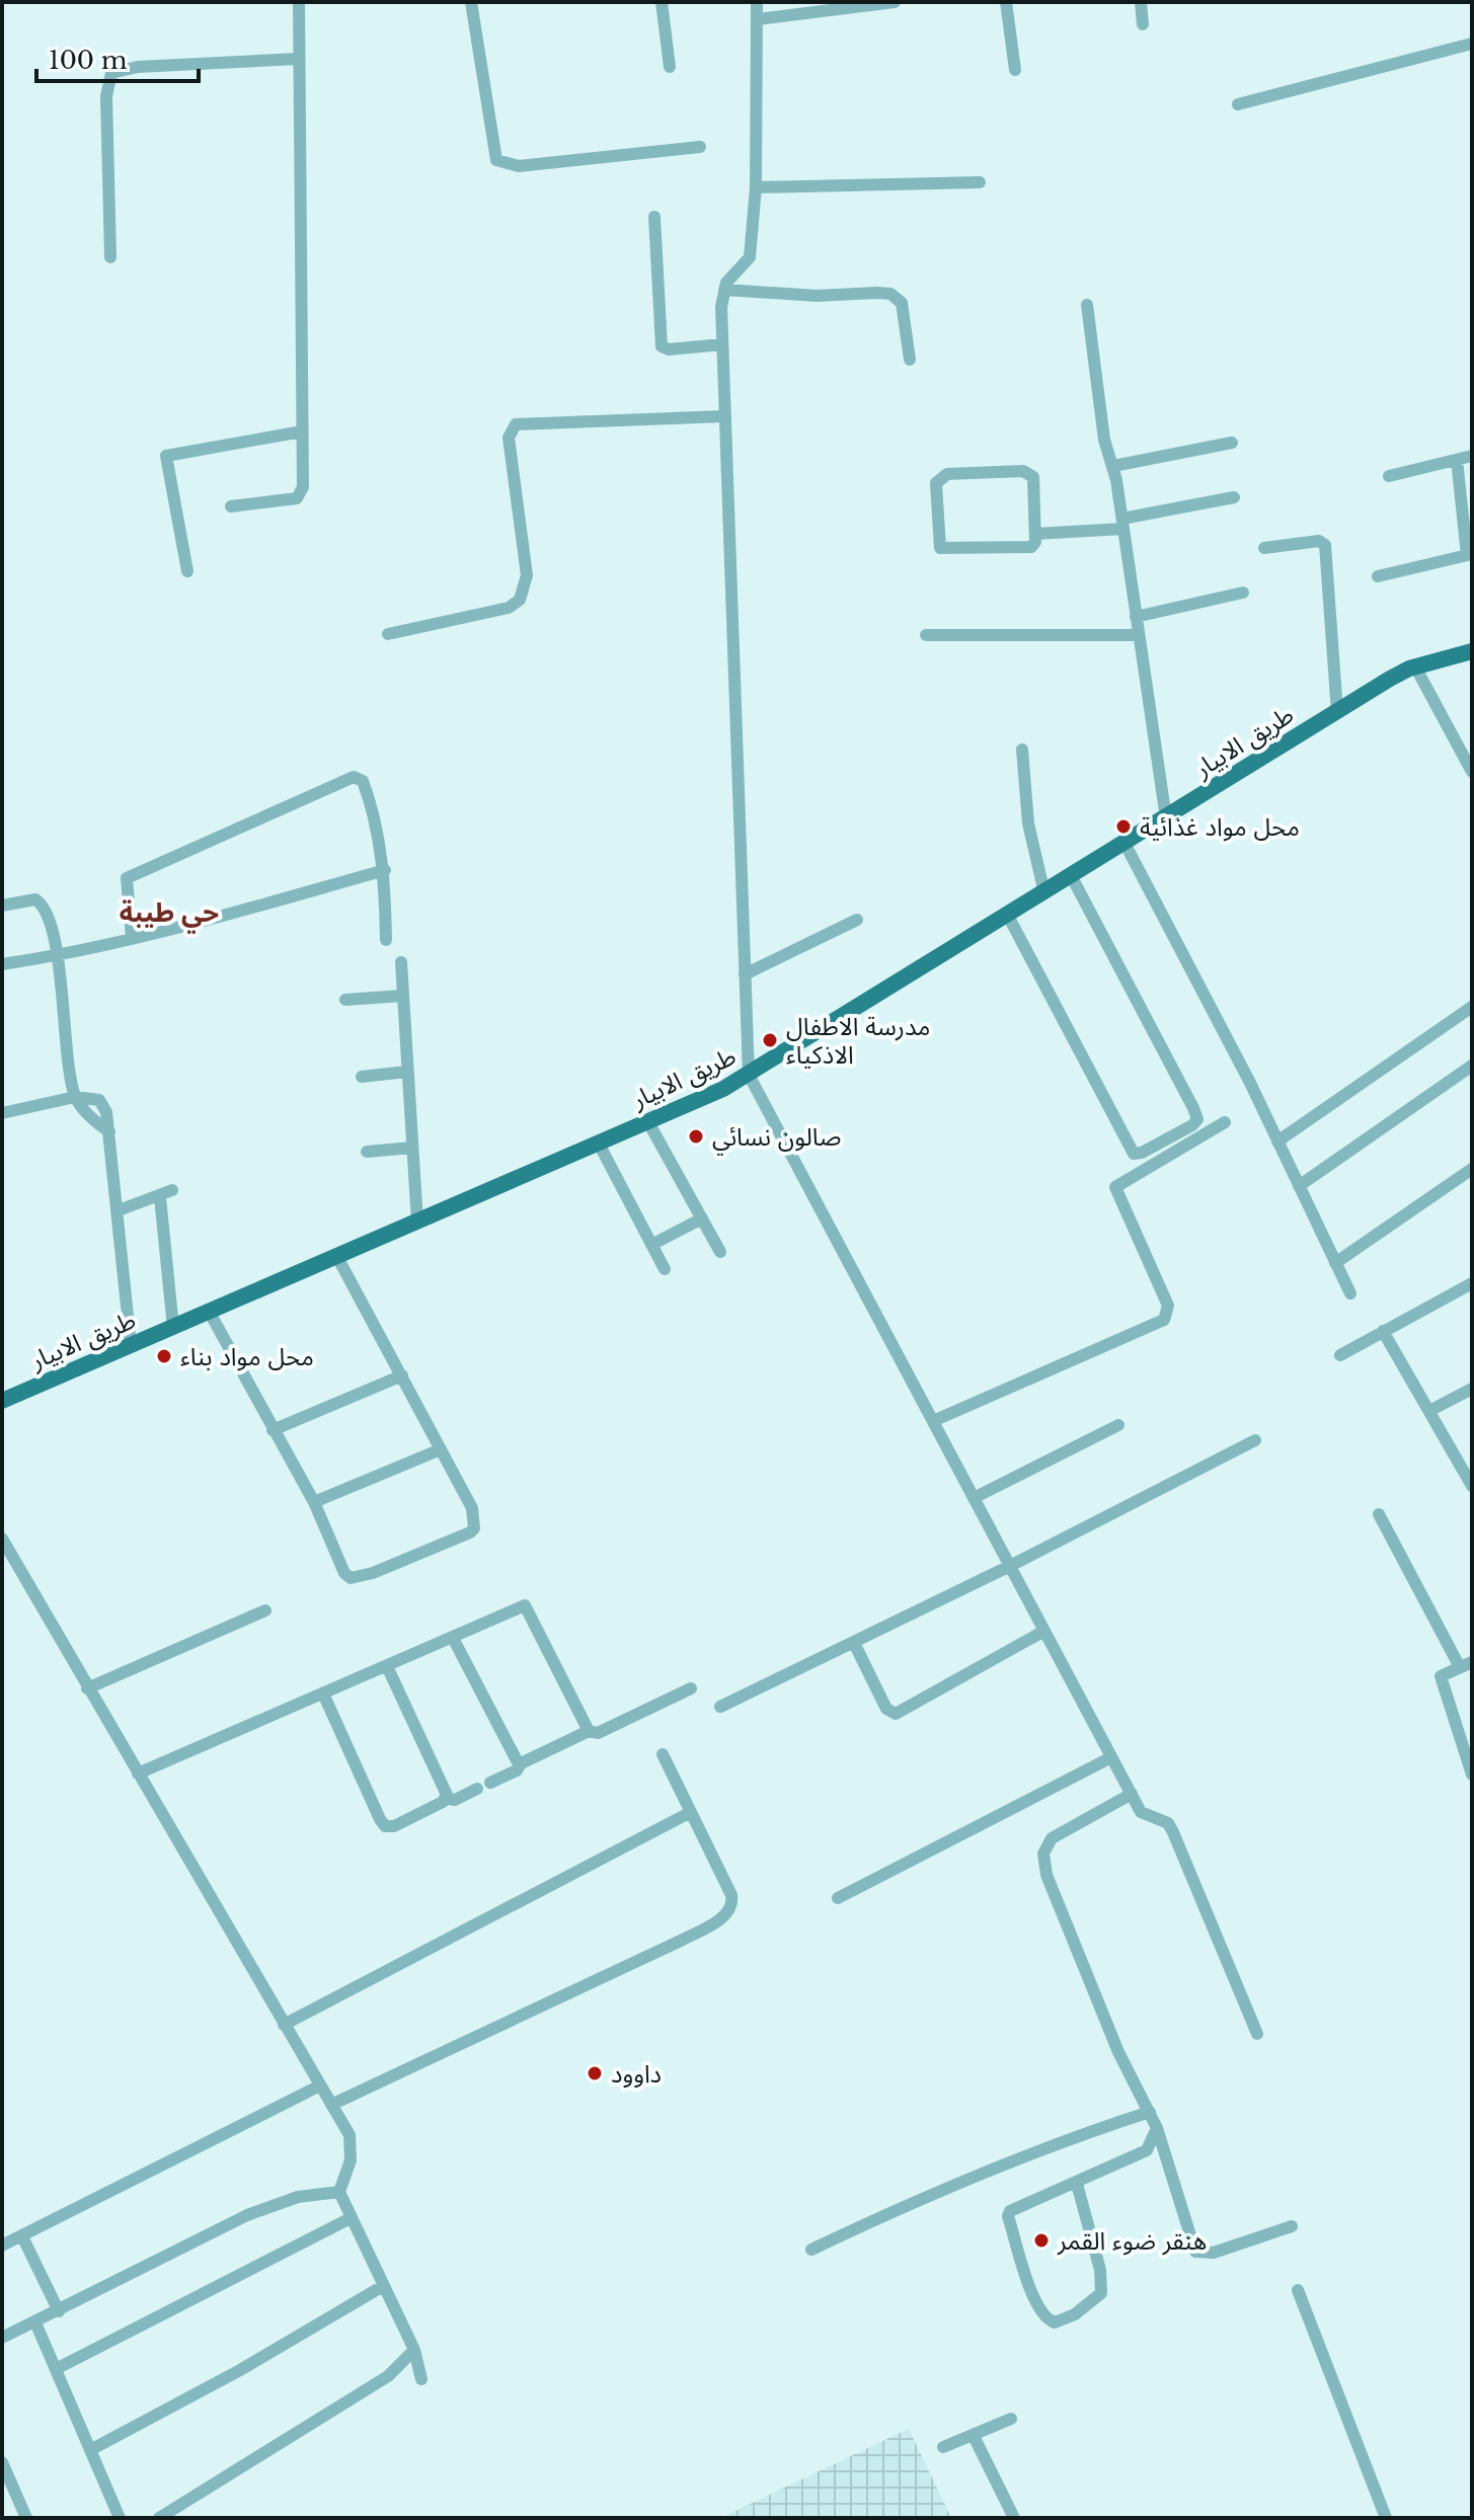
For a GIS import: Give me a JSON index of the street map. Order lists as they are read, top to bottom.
{
  "streets": {
    "main road": ["طريق الابيار"]
  },
  "districts": ["حي طيبة"],
  "places": [
    "محل مواد غذائية",
    "مدرسة الاطفال الاذكياء",
    "صالون نسائي",
    "محل مواد بناء",
    "داوود",
    "هنقر ضوء القمر"
  ],
  "scale_bar": "100 m"
}
